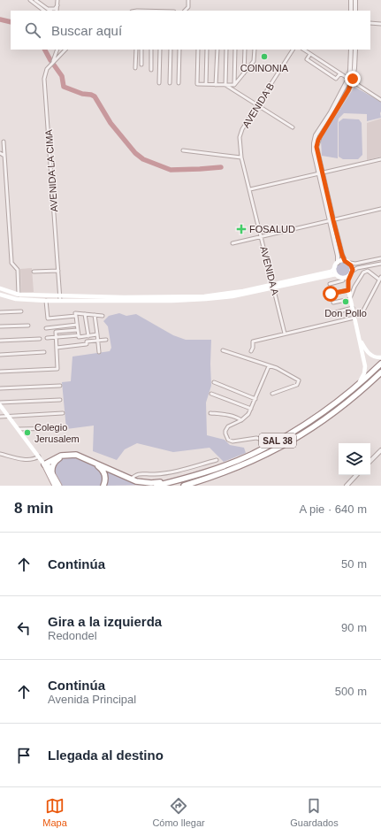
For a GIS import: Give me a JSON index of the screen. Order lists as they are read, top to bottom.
{
  "streets": {
    "highway": ["SAL 38"],
    "street": ["AVENIDA B", "AVENIDA LA CIMA", "AVENIDA A"]
  },
  "crossings": [
    ["AVENIDA B", "AVENIDA A"]
  ],
  "places": {
    "other": ["COINONIA", "Don Pollo", "Colegio Jerusalem"],
    "health": ["FOSALUD"]
  },
  "page": {
    "search": "Buscar aquí",
    "heading": ["8 min", "A pie · 640 m"],
    "list": [
      ["Continúa", "50 m"],
      ["Gira a la izquierda", "Redondel", "90 m"],
      ["Continúa", "Avenida Principal", "500 m"],
      "Llegada al destino"
    ],
    "nav": ["Mapa", "Cómo llegar", "Guardados"]
  }
}
